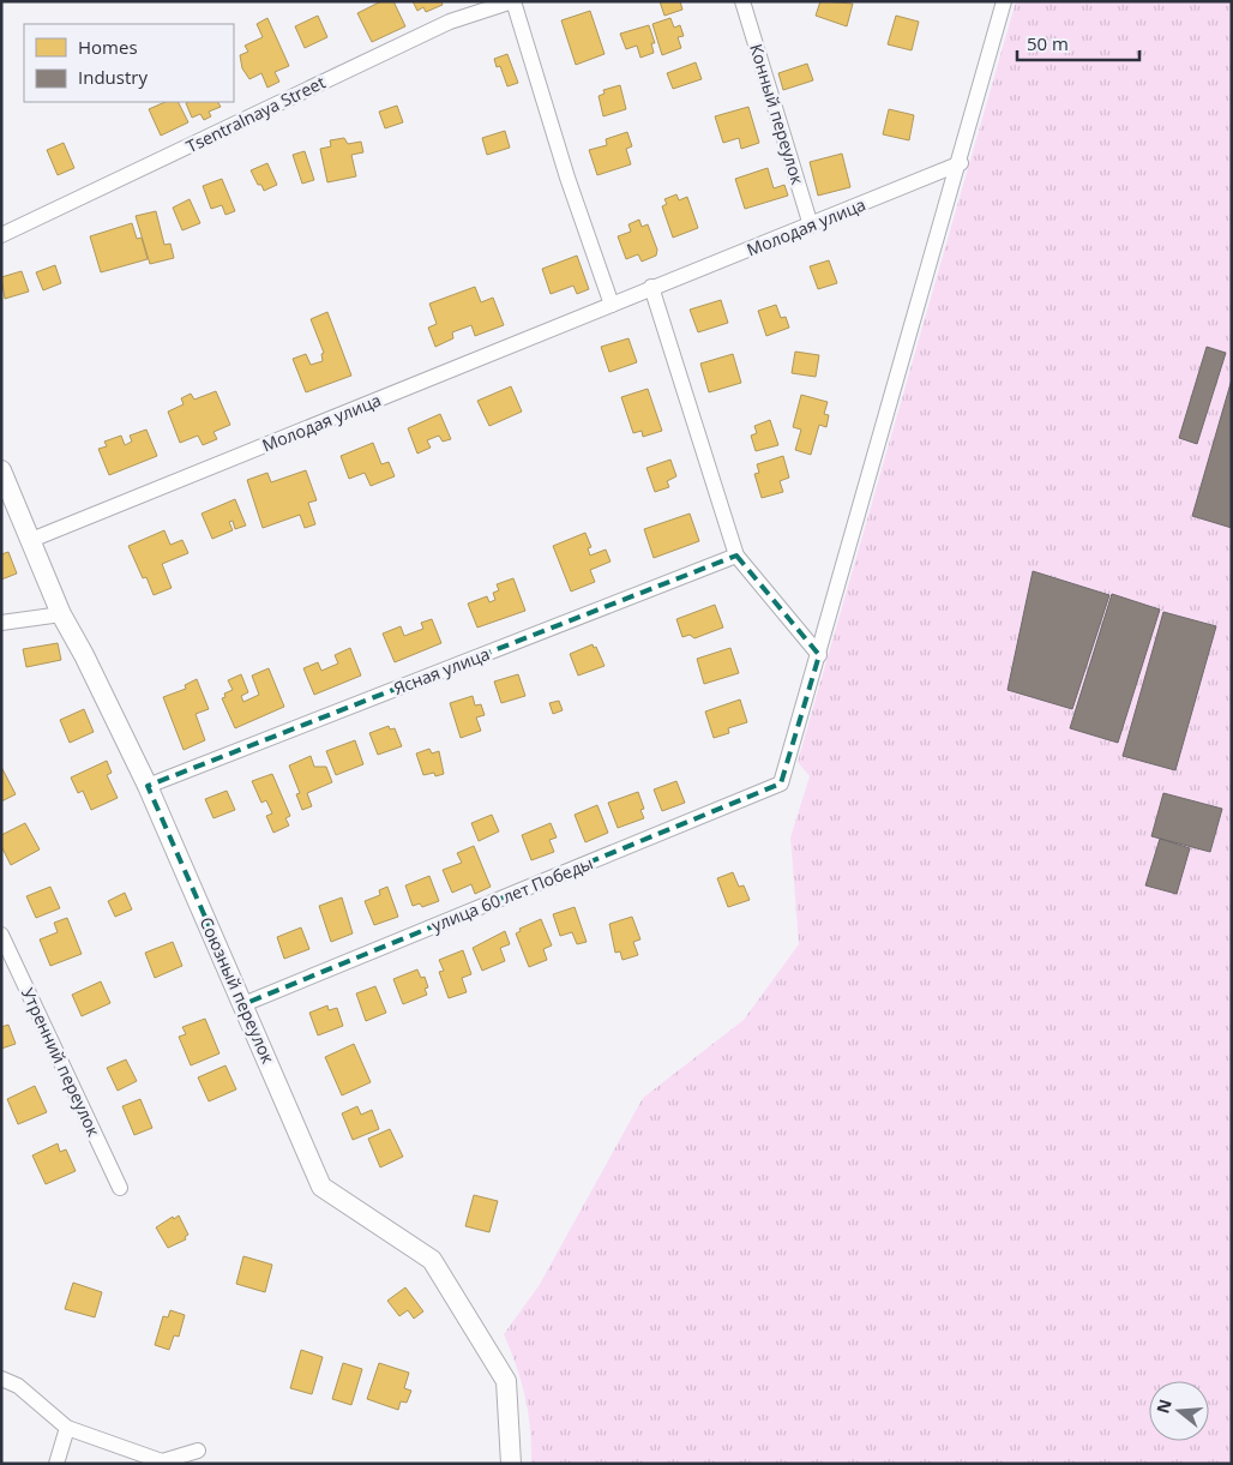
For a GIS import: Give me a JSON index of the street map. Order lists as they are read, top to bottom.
{
  "streets": {
    "street": [
      "Tsentralnaya Street",
      "Конный переулок",
      "Молодая улица",
      "Ясная улица",
      "улица 60 лет Победы",
      "Союзный переулок",
      "Утренний переулок"
    ]
  },
  "crossings": [
    ["Конный переулок", "Молодая улица"],
    ["Молодая улица", "Союзный переулок"],
    ["Ясная улица", "Союзный переулок"],
    ["улица 60 лет Победы", "Союзный переулок"]
  ],
  "legend": ["Homes", "Industry"],
  "scale_bar": "50 m",
  "north": "left"
}
